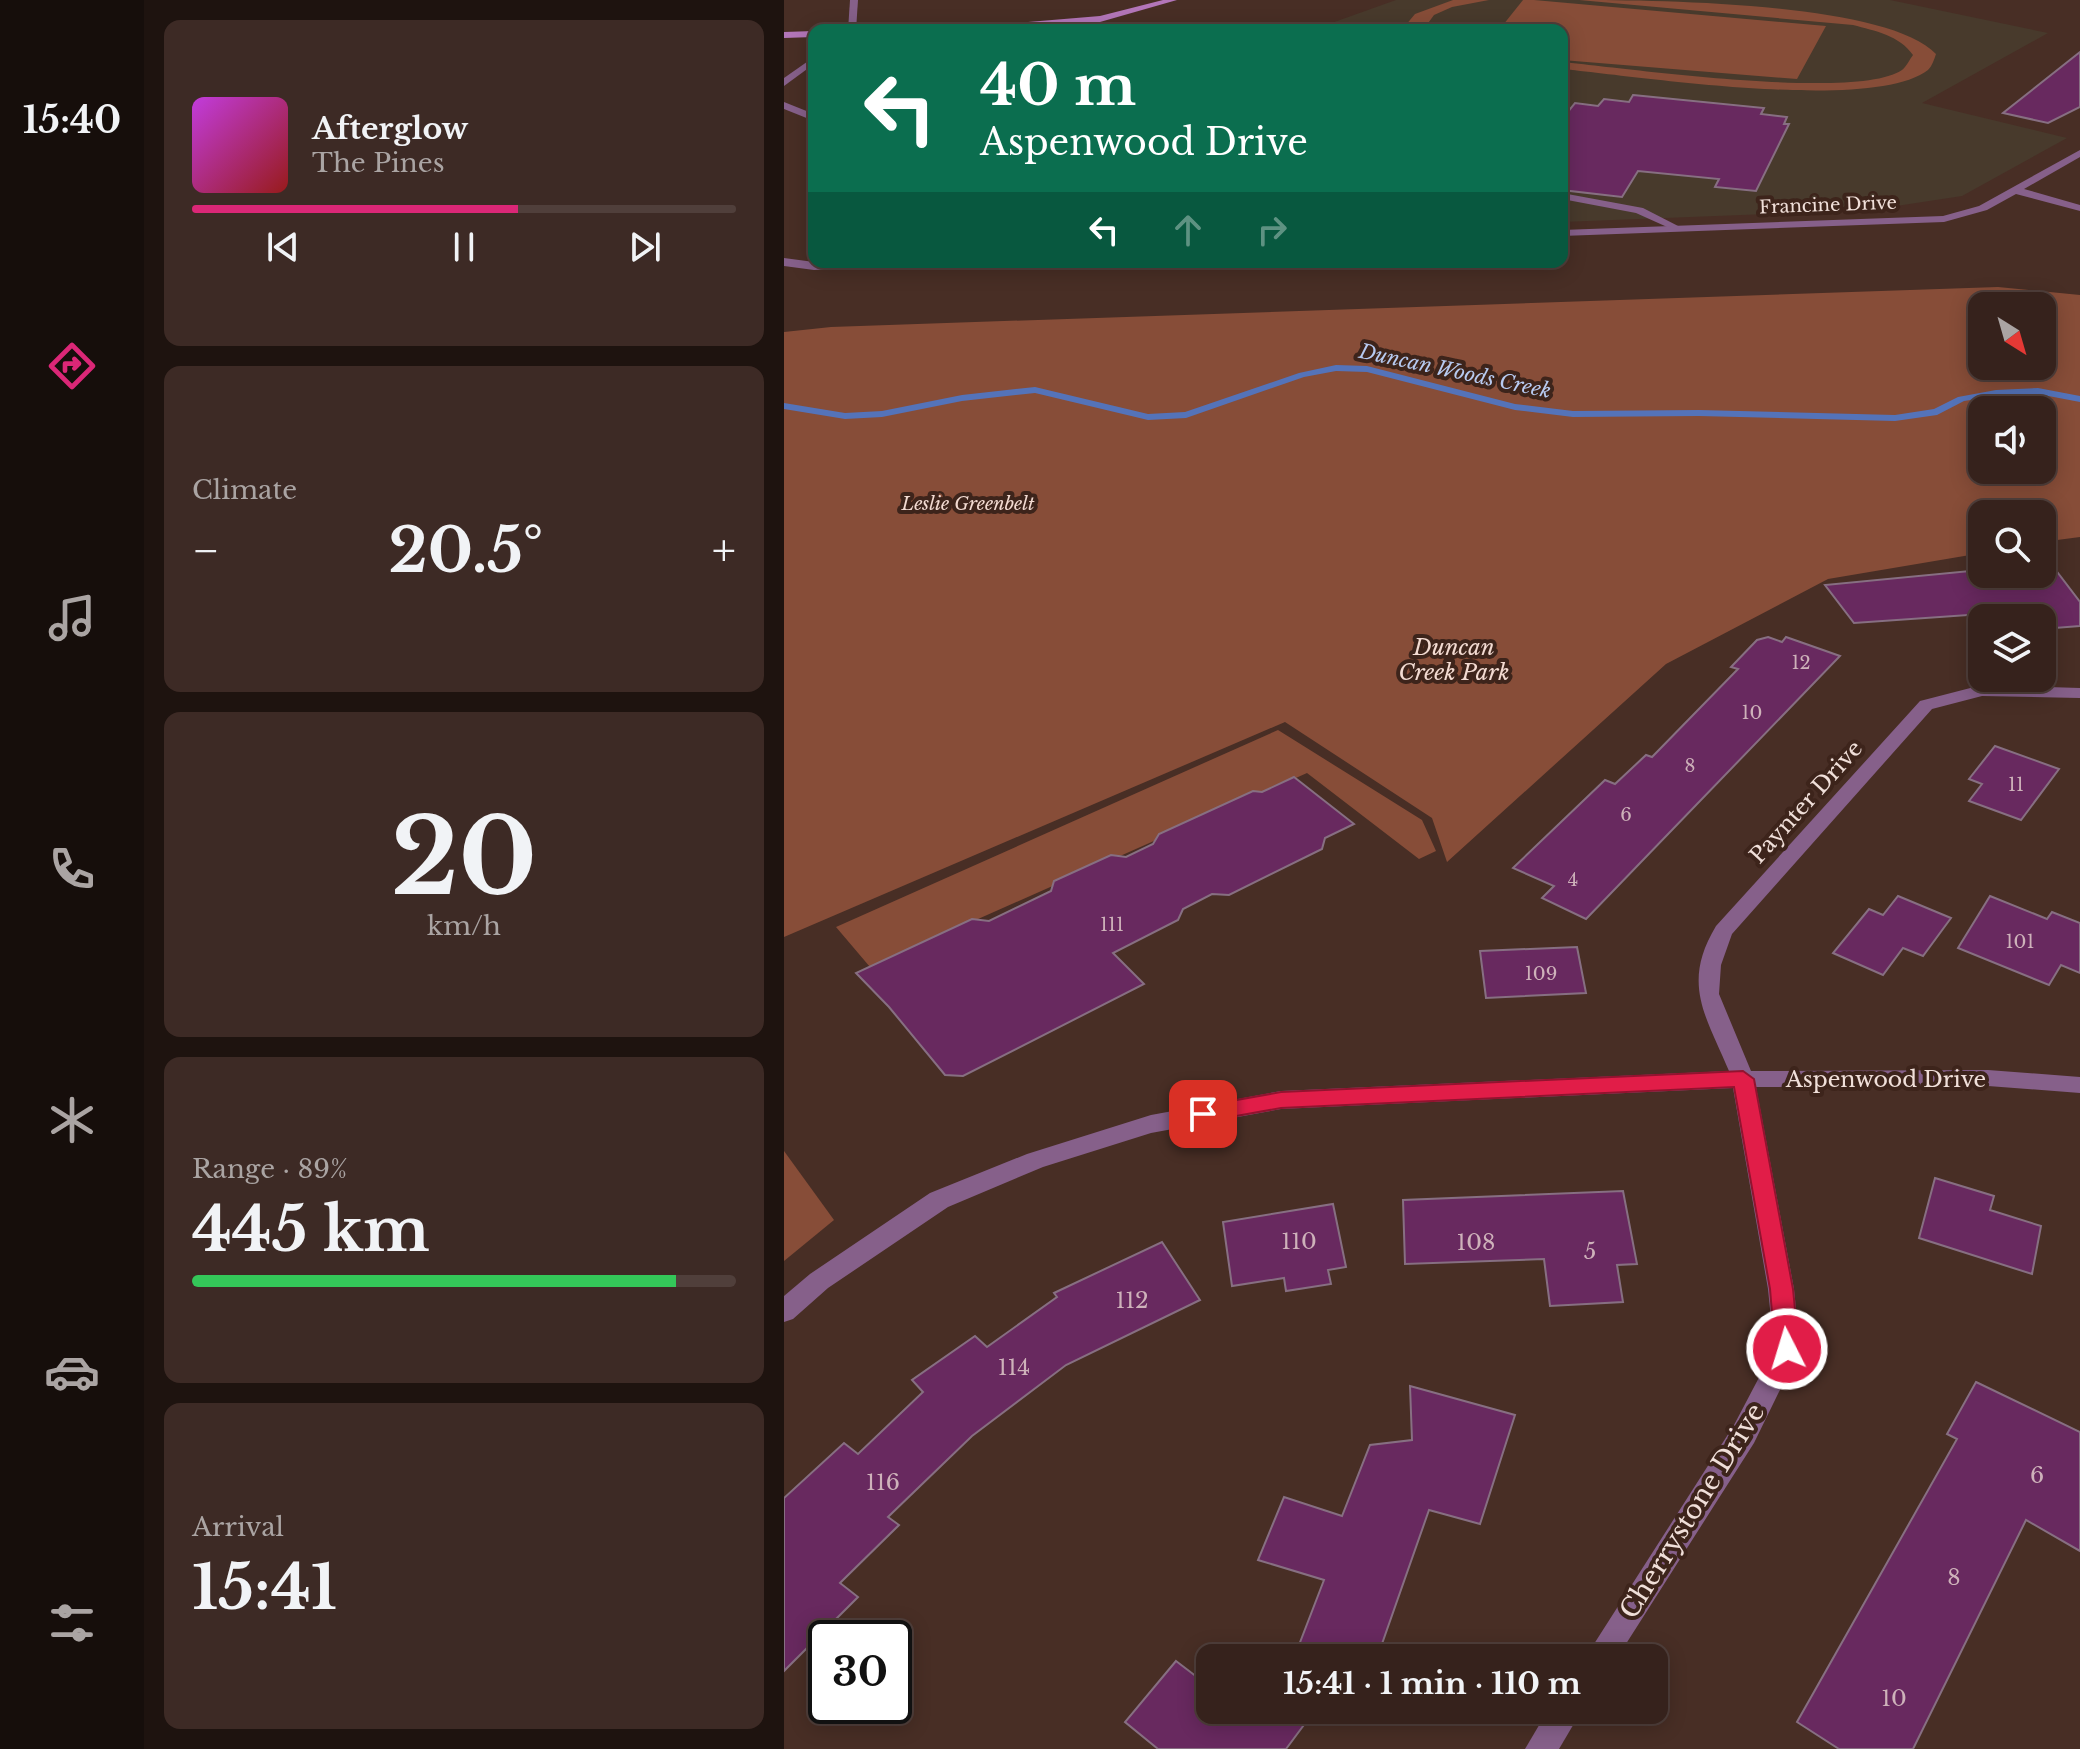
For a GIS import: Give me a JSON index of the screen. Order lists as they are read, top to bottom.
{
  "streets": {
    "street": [
      "Francine Drive",
      "Paynter Drive",
      "Aspenwood Drive",
      "Cherrystone Drive"
    ]
  },
  "crossings": [
    ["Paynter Drive", "Aspenwood Drive"],
    ["Paynter Drive", "Cherrystone Drive"],
    ["Aspenwood Drive", "Cherrystone Drive"]
  ],
  "water": ["Duncan Woods Creek"],
  "parks": ["Leslie Greenbelt", "Duncan Creek Park"],
  "house_numbers": [
    "12",
    "10",
    "8",
    "11",
    "6",
    "4",
    "111",
    "101",
    "109",
    "110",
    "108",
    "5",
    "112",
    "114",
    "6",
    "116",
    "8",
    "10"
  ],
  "north": "bottom right",
  "page": {
    "tabs": "15:40",
    "turn": ["40 m", "Aspenwood Drive"],
    "song": ["Afterglow", "The Pines"],
    "tile": [
      "Climate",
      ["20", "km/h"],
      ["Range · 89%", "445 km"],
      ["Arrival", "15:41"]
    ],
    "heat": ["−", "20.5°", "+"],
    "limit": "30",
    "trip": "15:41 · 1 min · 110 m"
  }
}
